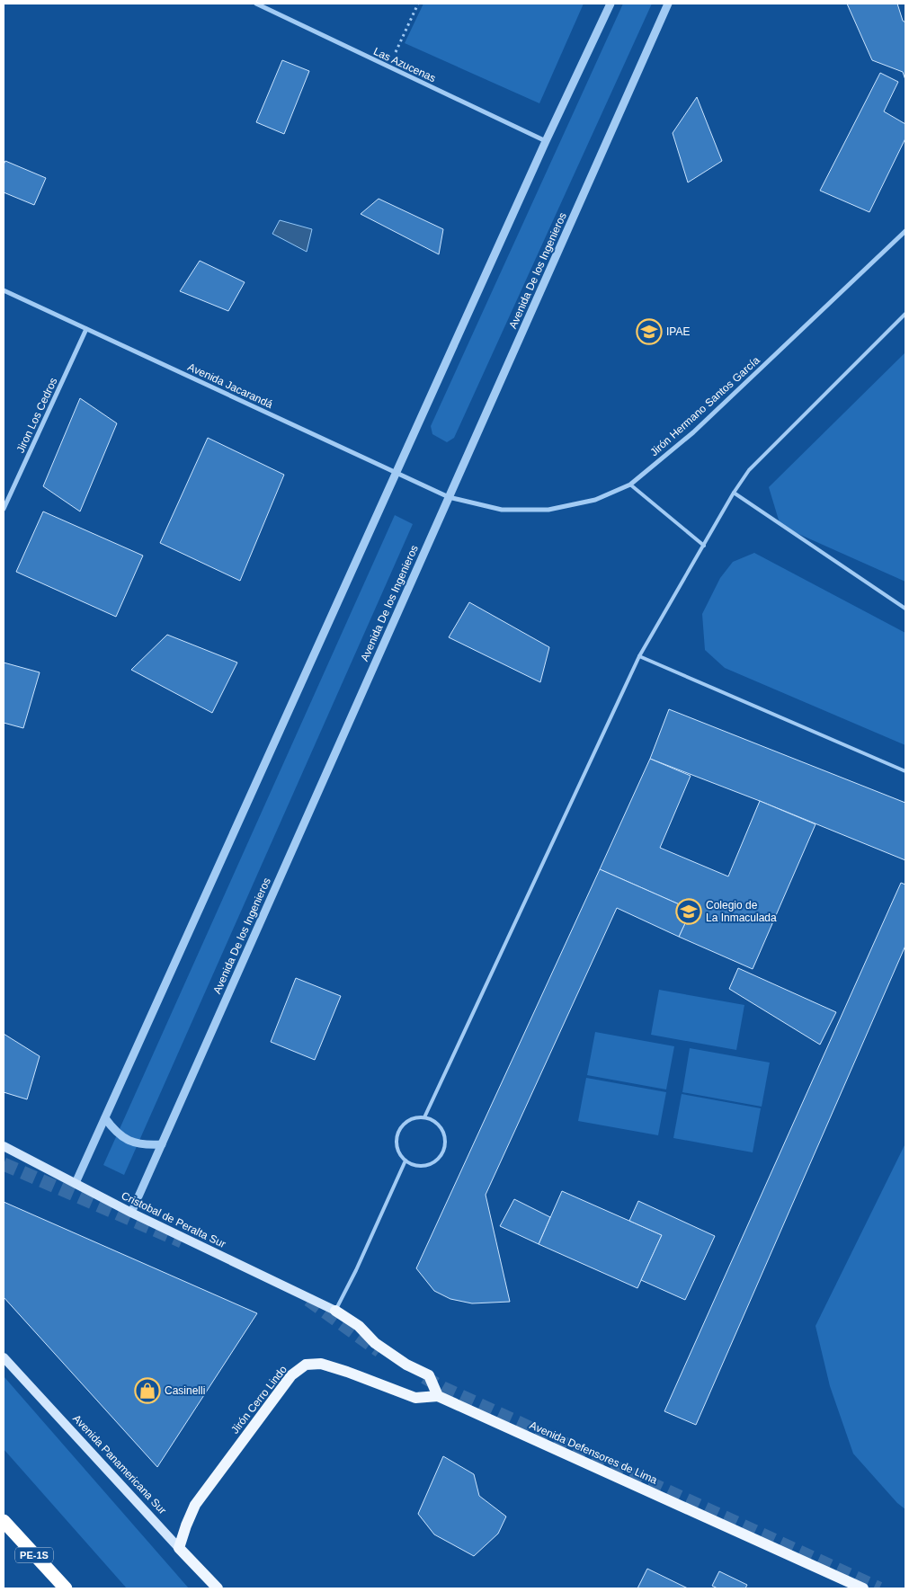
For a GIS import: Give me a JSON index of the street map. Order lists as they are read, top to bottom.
{
  "streets": {
    "highway": ["PE-1S"],
    "main road": [
      "Cristobal de Peralta Sur",
      "Jirón Cerro Lindo",
      "Avenida Defensores de Lima",
      "Avenida Panamericana Sur"
    ],
    "street": [
      "Las Azucenas",
      "Avenida De los Ingenieros",
      "Avenida Jacarandá",
      "Jirón Hermano Santos García",
      "Jiron Los Cedros"
    ]
  },
  "crossings": [
    ["Avenida De los Ingenieros", "Avenida Jacarandá"],
    ["Avenida De los Ingenieros", "Jirón Hermano Santos García"],
    ["Avenida De los Ingenieros", "Cristobal de Peralta Sur"],
    ["Avenida Jacarandá", "Jirón Hermano Santos García"],
    ["Avenida Jacarandá", "Jiron Los Cedros"],
    ["Jirón Cerro Lindo", "Avenida Defensores de Lima"],
    ["Jirón Cerro Lindo", "Avenida Panamericana Sur"]
  ],
  "places": {
    "school or university": ["IPAE", "Colegio de La Inmaculada"],
    "shop": ["Casinelli"]
  }
}
